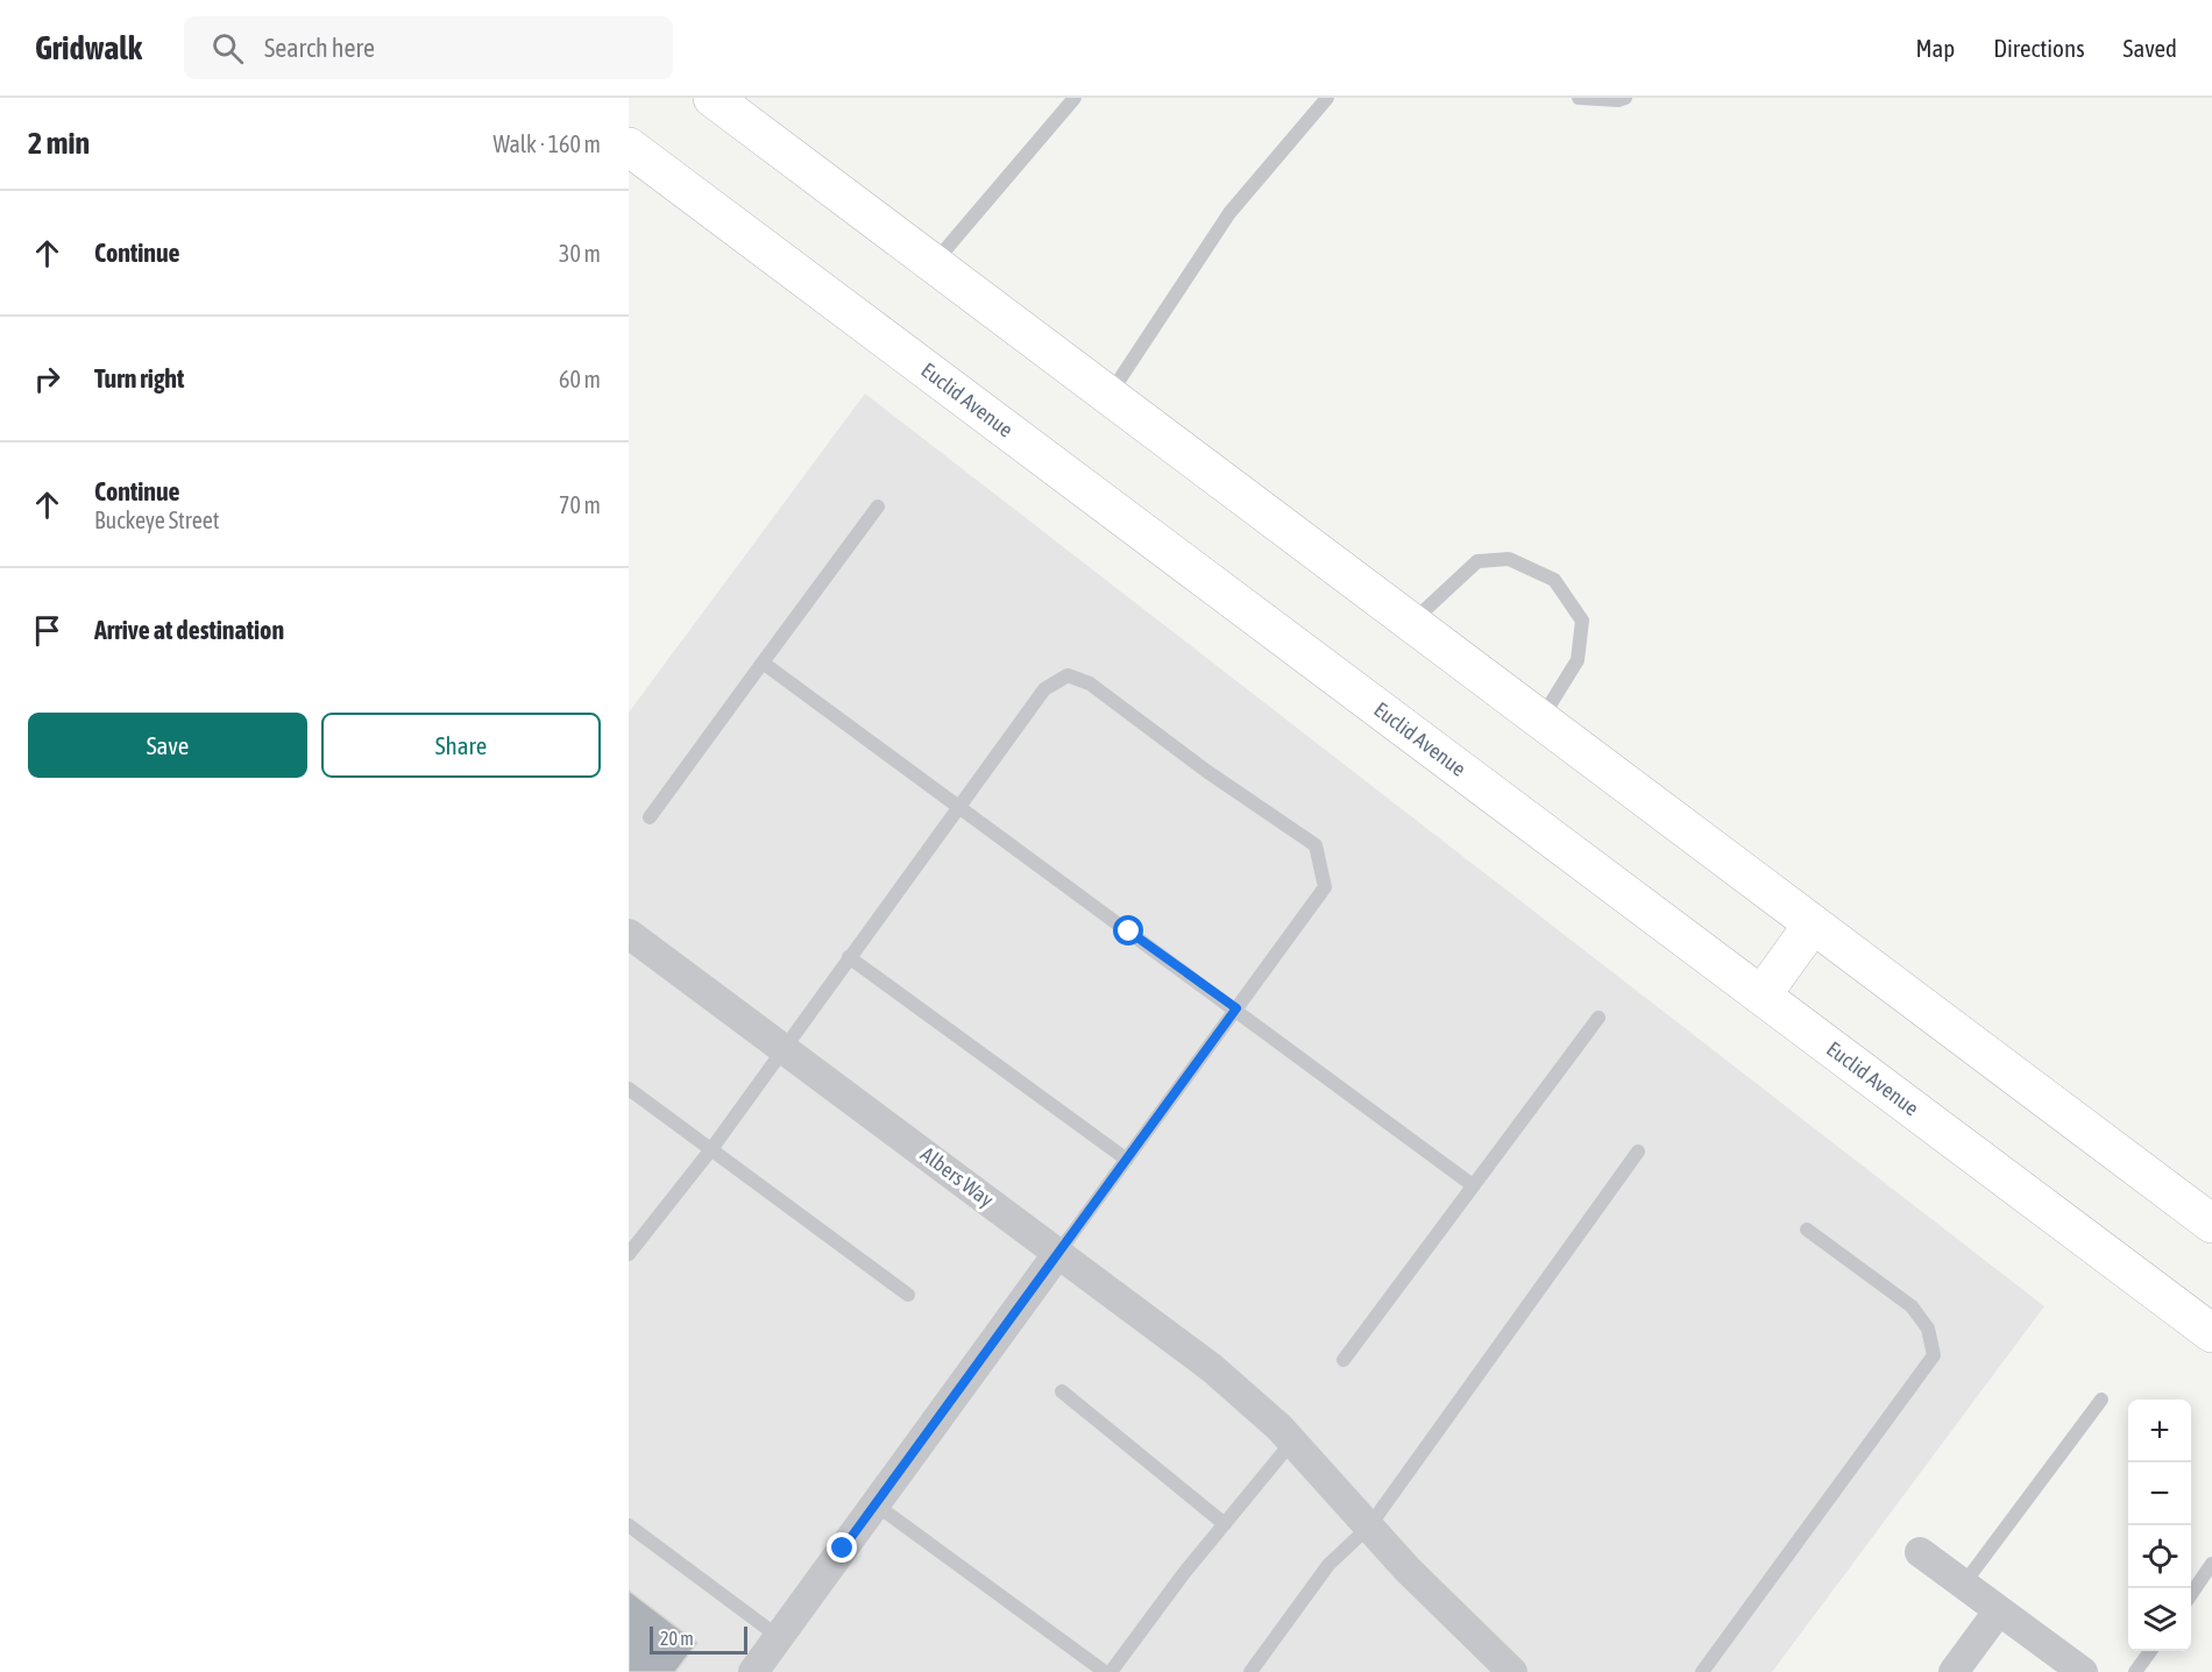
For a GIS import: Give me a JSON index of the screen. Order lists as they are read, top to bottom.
{
  "streets": {
    "main road": ["Euclid Avenue"],
    "street": ["Albers Way"]
  },
  "scale_bar": "20 m",
  "page": {
    "header": "Gridwalk",
    "search": "Search here",
    "nav": ["Map", "Directions", "Saved"],
    "heading": ["2 min", "Walk · 160 m"],
    "list": [
      ["Continue", "30 m"],
      ["Turn right", "60 m"],
      ["Continue", "Buckeye Street", "70 m"],
      "Arrive at destination"
    ],
    "buttons": ["Save", "Share"],
    "map_buttons": ["+", "−"],
    "scale": "20 m"
  }
}
